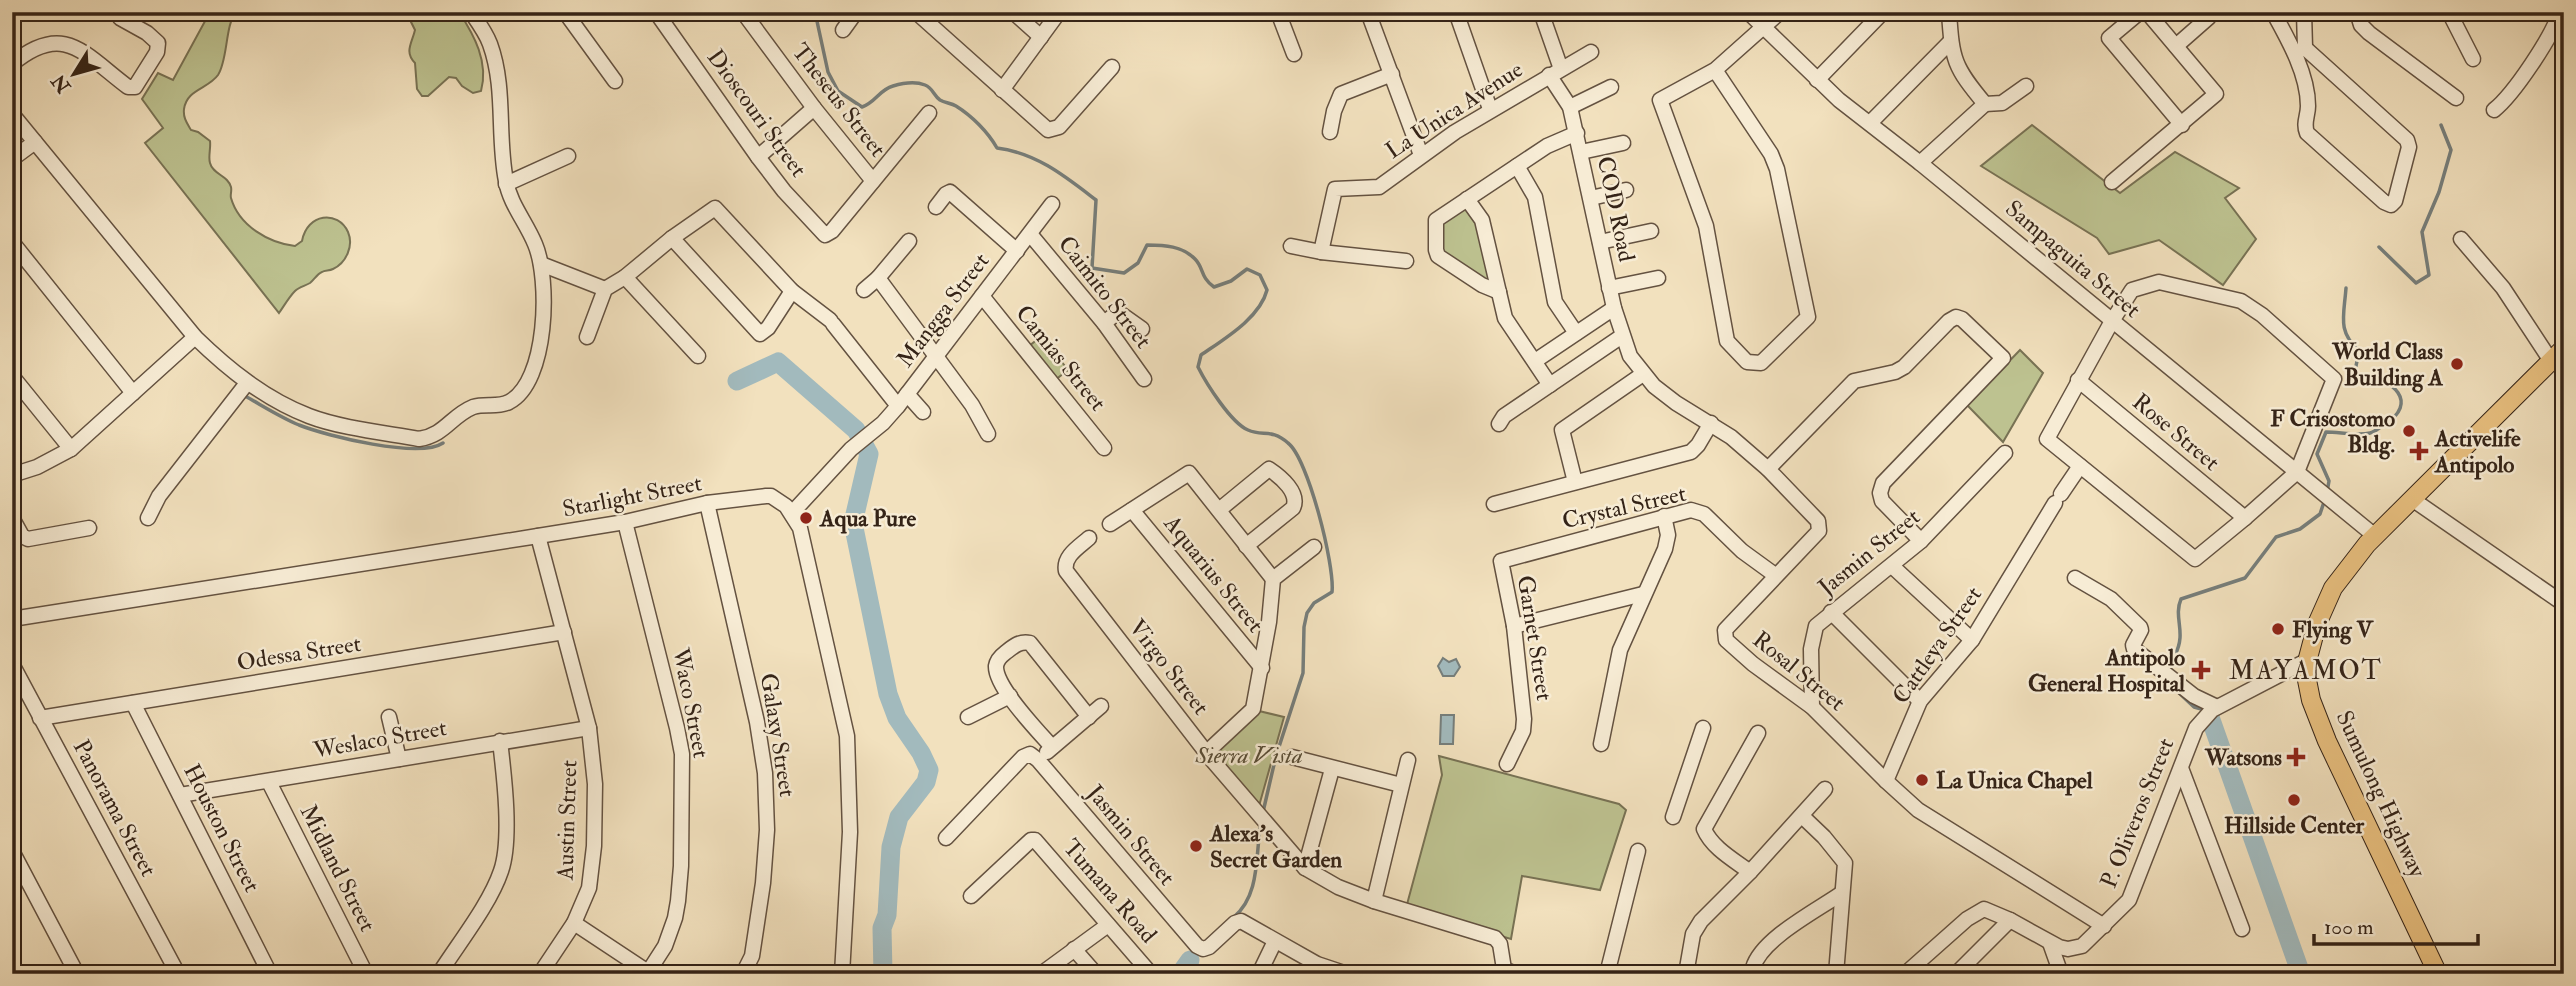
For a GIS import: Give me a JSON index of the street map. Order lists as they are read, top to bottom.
{
  "streets": {
    "main road": ["Sumulong Highway"],
    "street": [
      "Theseus Street",
      "La Unica Avenue",
      "Dioscouri Street",
      "COD Road",
      "Sampaguita Street",
      "Caimito Street",
      "Mangga Street",
      "Camias Street",
      "Rose Street",
      "Starlight Street",
      "Crystal Street",
      "Jasmin Street",
      "Aquarius Street",
      "Garnet Street",
      "Cattleya Street",
      "Odessa Street",
      "Virgo Street",
      "Rosal Street",
      "Waco Street",
      "Galaxy Street",
      "Weslaco Street",
      "Panorama Street",
      "P. Oliveros Street",
      "Austin Street",
      "Houston Street",
      "Midland Street",
      "Tumana Road"
    ]
  },
  "crossings": [
    ["Theseus Street", "Dioscouri Street"],
    ["La Unica Avenue", "COD Road"],
    ["COD Road", "Rosal Street"],
    ["Sampaguita Street", "Sumulong Highway"],
    ["Caimito Street", "Mangga Street"],
    ["Mangga Street", "Camias Street"],
    ["Mangga Street", "Starlight Street"],
    ["Starlight Street", "Waco Street"],
    ["Starlight Street", "Galaxy Street"],
    ["Starlight Street", "Austin Street"],
    ["Crystal Street", "Garnet Street"],
    ["Crystal Street", "Rosal Street"],
    ["Jasmin Street", "Rosal Street"],
    ["Cattleya Street", "Rosal Street"],
    ["Odessa Street", "Panorama Street"],
    ["Odessa Street", "Austin Street"],
    ["Odessa Street", "Houston Street"],
    ["Rosal Street", "P. Oliveros Street"],
    ["Weslaco Street", "Austin Street"],
    ["Weslaco Street", "Houston Street"],
    ["Weslaco Street", "Midland Street"],
    ["Sumulong Highway", "P. Oliveros Street"]
  ],
  "districts": ["MAYAMOT"],
  "parks": ["Sierra Vista"],
  "places": {
    "other": [
      "World Class Building A",
      "F Crisostomo Bldg.",
      "Aqua Pure",
      "Flying V",
      "La Unica Chapel",
      "Hillside Center",
      "Alexa's Secret Garden"
    ],
    "health": ["Activelife Antipolo", "Antipolo General Hospital", "Watsons"]
  },
  "scale_bar": "100 m",
  "north": "bottom left"
}
